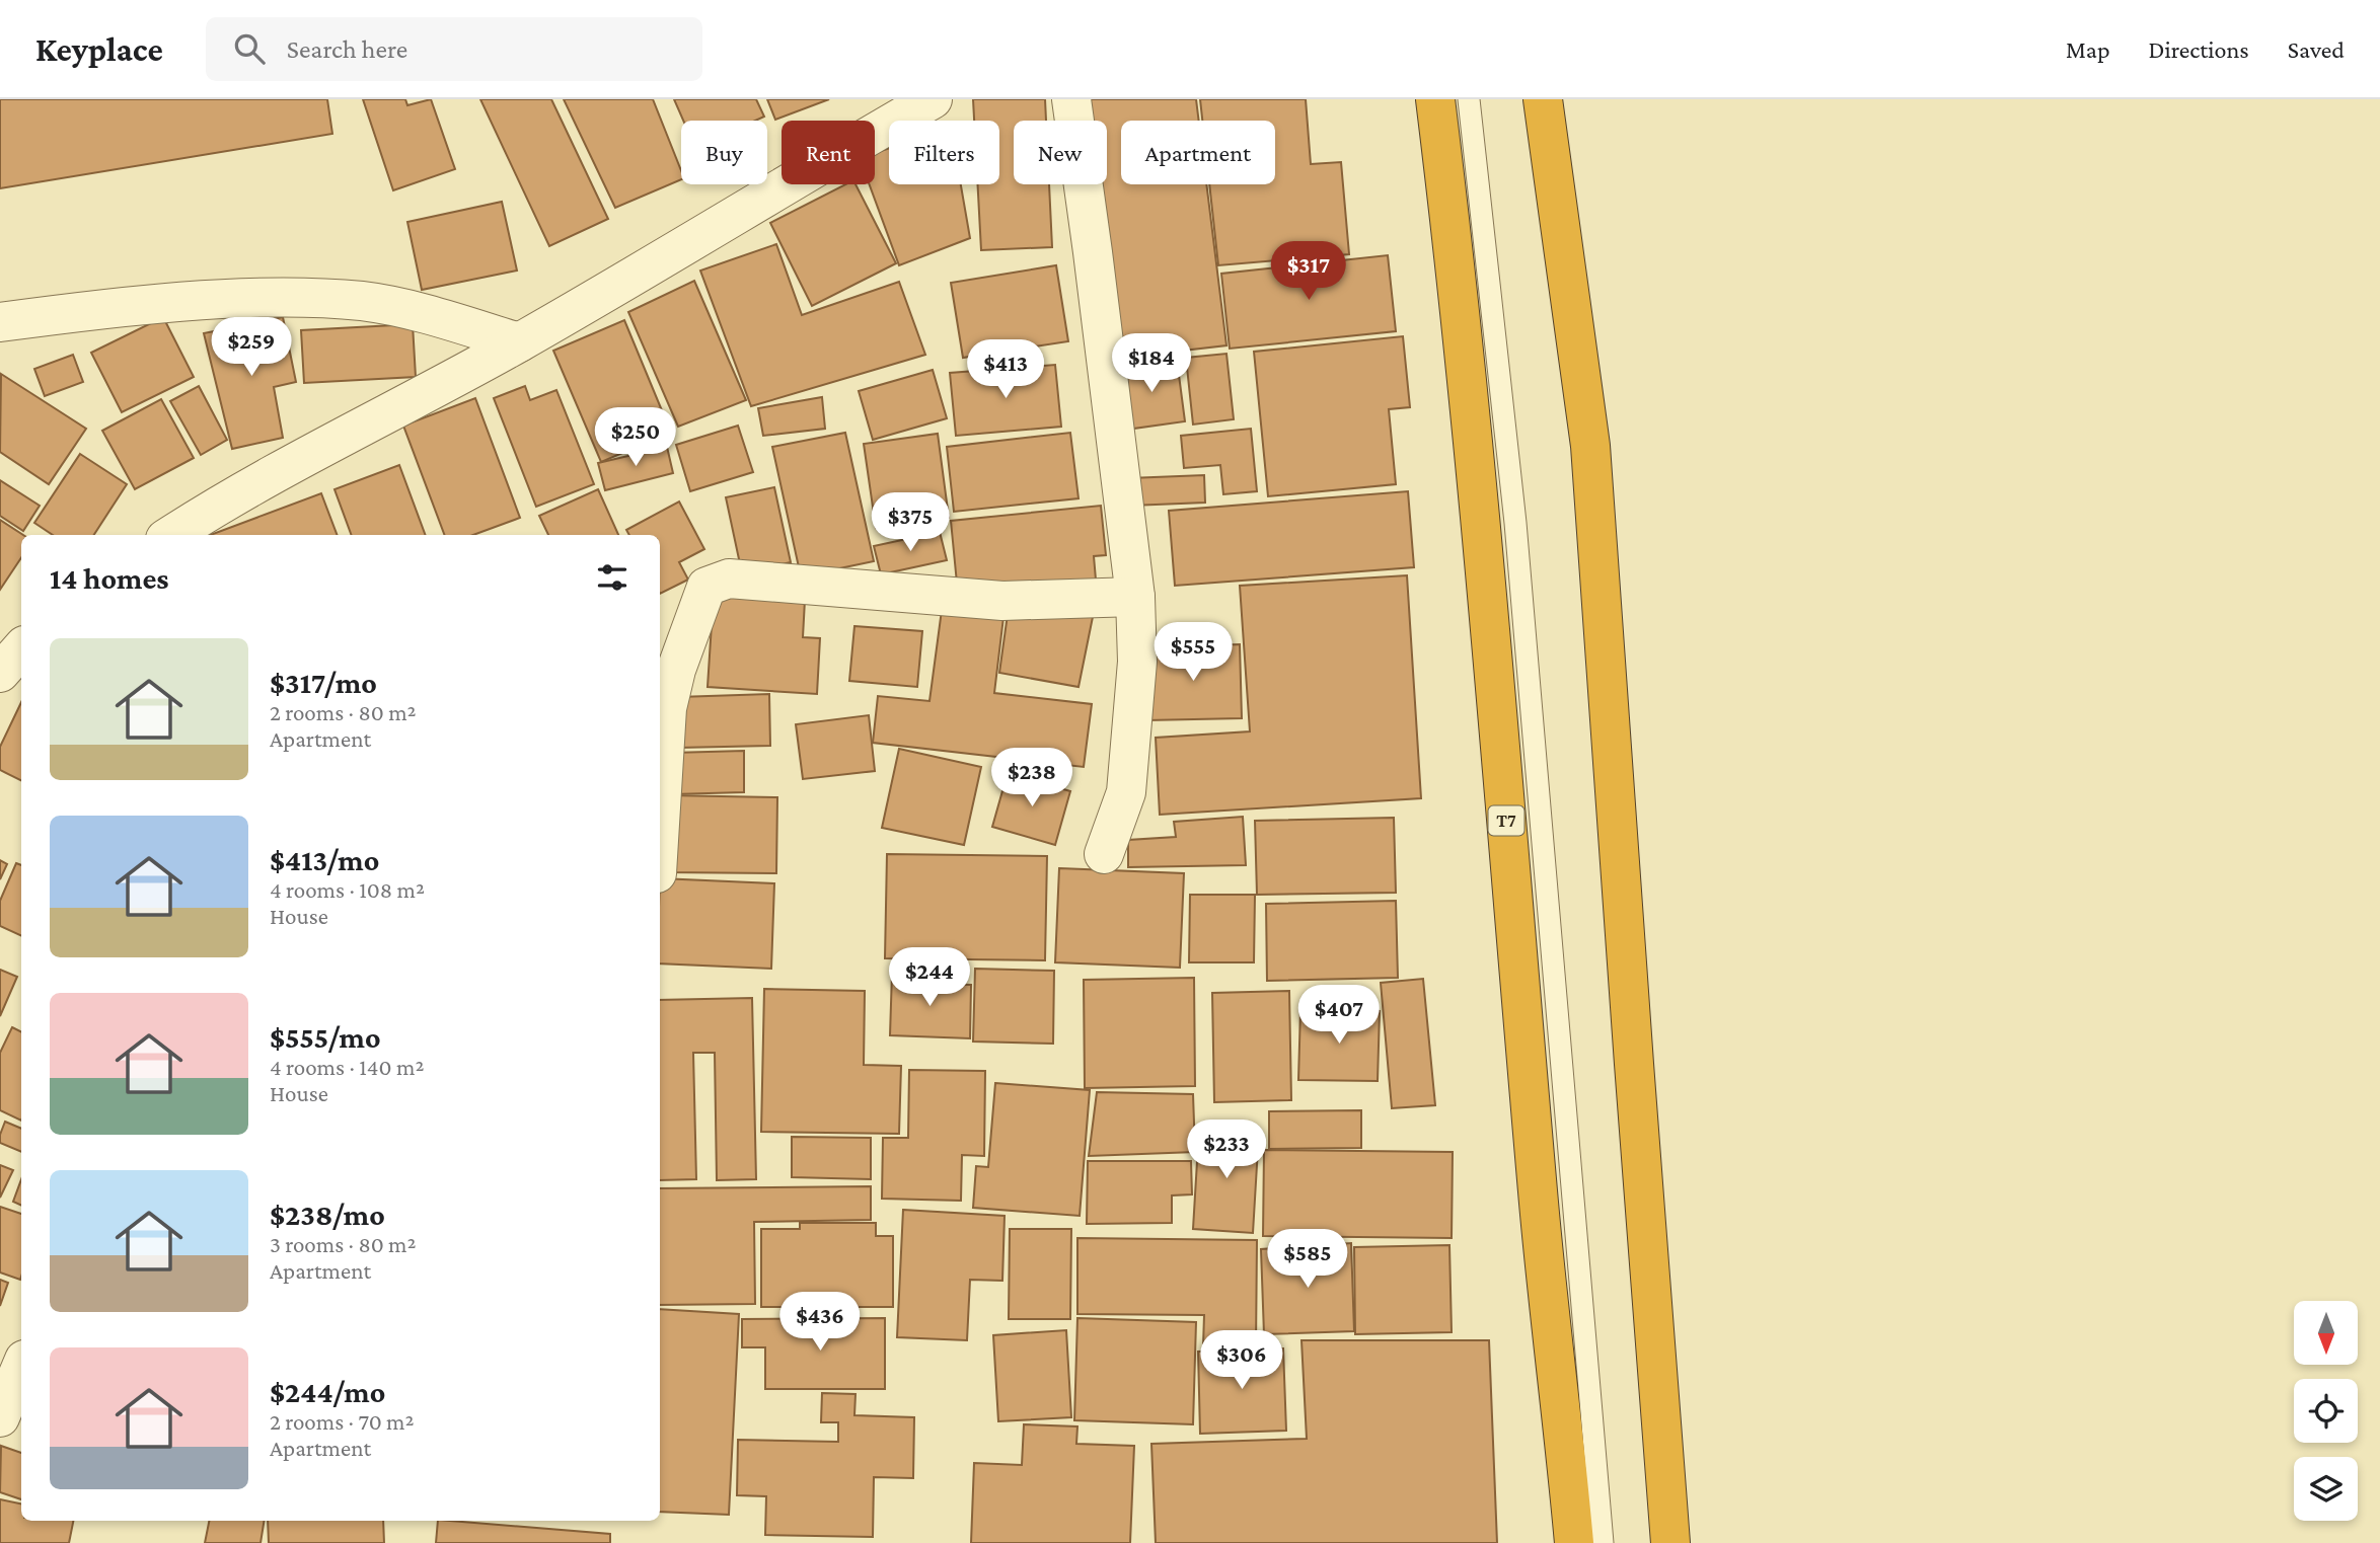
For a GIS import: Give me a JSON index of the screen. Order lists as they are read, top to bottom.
{
  "streets": {
    "highway": ["T7"]
  },
  "north": "bottom",
  "page": {
    "header": "Keyplace",
    "search": "Search here",
    "nav": ["Map", "Directions", "Saved"],
    "chip": [
      "Buy",
      "Rent",
      "Filters",
      "New",
      "Apartment"
    ],
    "price": [
      "$317",
      "$259",
      "$184",
      "$413",
      "$250",
      "$375",
      "$555",
      "$238",
      "$244",
      "$407",
      "$233",
      "$585",
      "$436",
      "$306"
    ],
    "heading": "14 homes",
    "list": [
      {
        "name": "$317/mo",
        "note": "2 rooms · 80 m² · Apartment"
      },
      {
        "name": "$413/mo",
        "note": "4 rooms · 108 m² · House"
      },
      {
        "name": "$555/mo",
        "note": "4 rooms · 140 m² · House"
      },
      {
        "name": "$238/mo",
        "note": "3 rooms · 80 m² · Apartment"
      },
      {
        "name": "$244/mo",
        "note": "2 rooms · 70 m² · Apartment"
      }
    ]
  }
}
